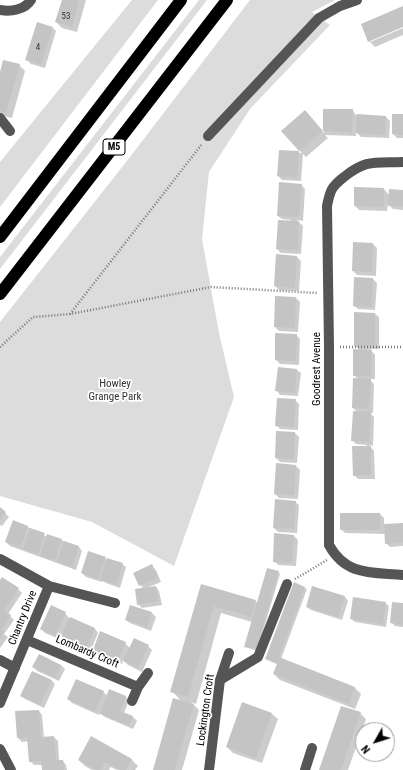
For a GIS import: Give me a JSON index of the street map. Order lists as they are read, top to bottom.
{
  "streets": {
    "highway": ["M5"],
    "street": [
      "Goodrest Avenue",
      "Chantry Drive",
      "Lombardy Croft",
      "Lockington Croft"
    ]
  },
  "crossings": [
    ["Chantry Drive", "Lombardy Croft"]
  ],
  "parks": ["Howley Grange Park"],
  "house_numbers": ["53", "4"],
  "north": "bottom left"
}
